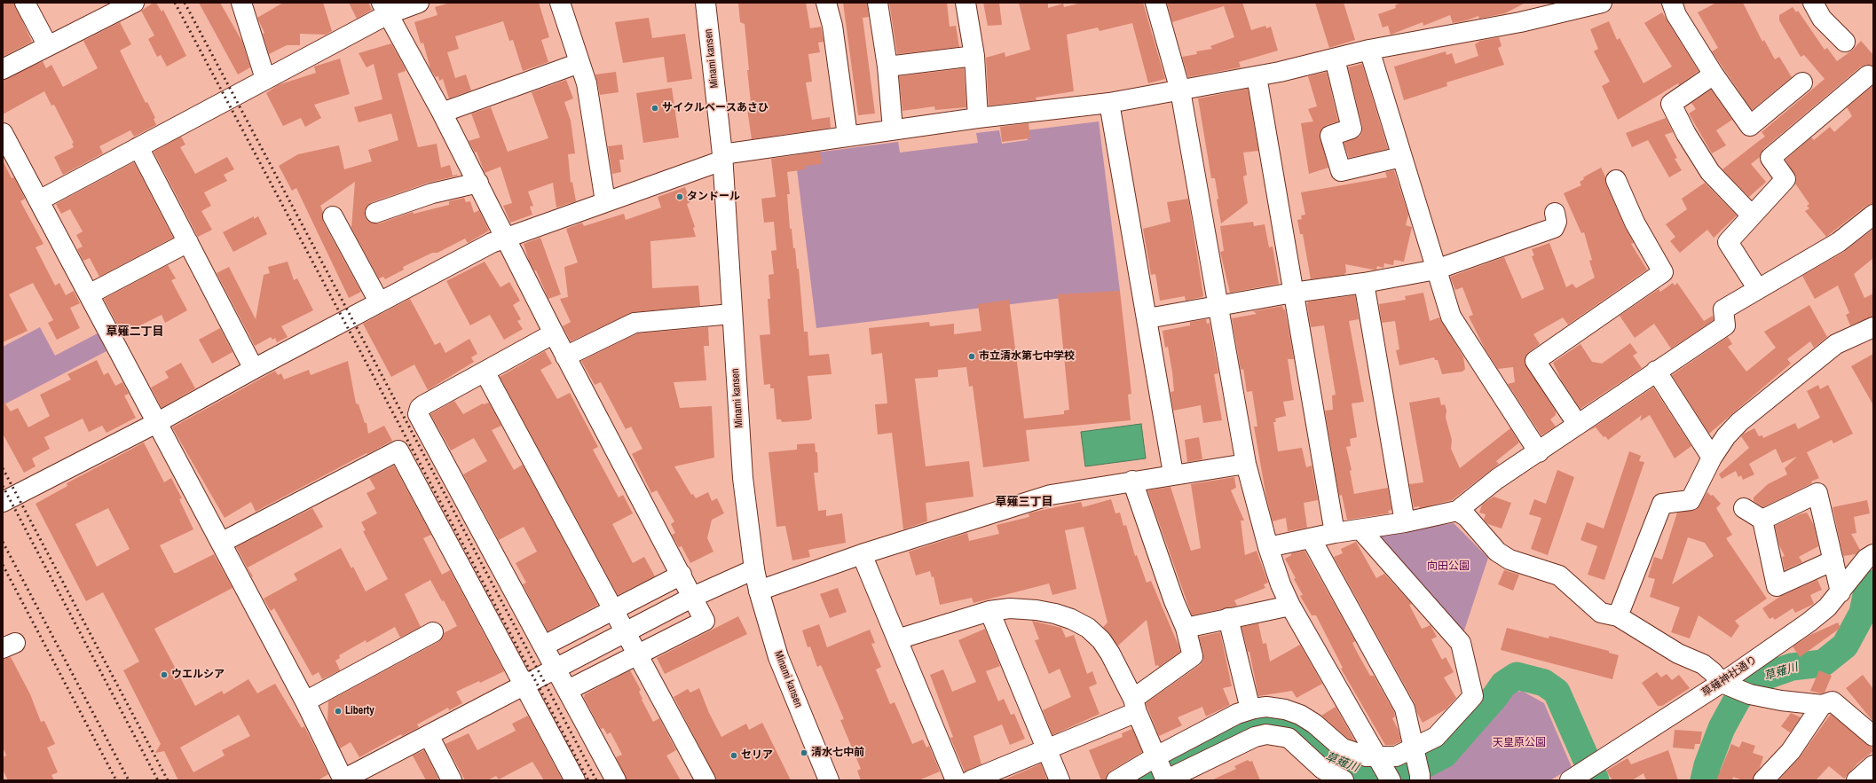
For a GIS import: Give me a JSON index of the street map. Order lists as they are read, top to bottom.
{
  "streets": {
    "street": ["Minami kansen", "草薙神社通り"]
  },
  "districts": ["草薙二丁目", "草薙三丁目"],
  "water": ["草薙川"],
  "parks": ["向田公園", "天皇原公園"],
  "places": [
    "サイクルベースあさひ",
    "タンドール",
    "市立清水第七中学校",
    "ウエルシア",
    "Liberty",
    "清水七中前",
    "セリア"
  ]
}
